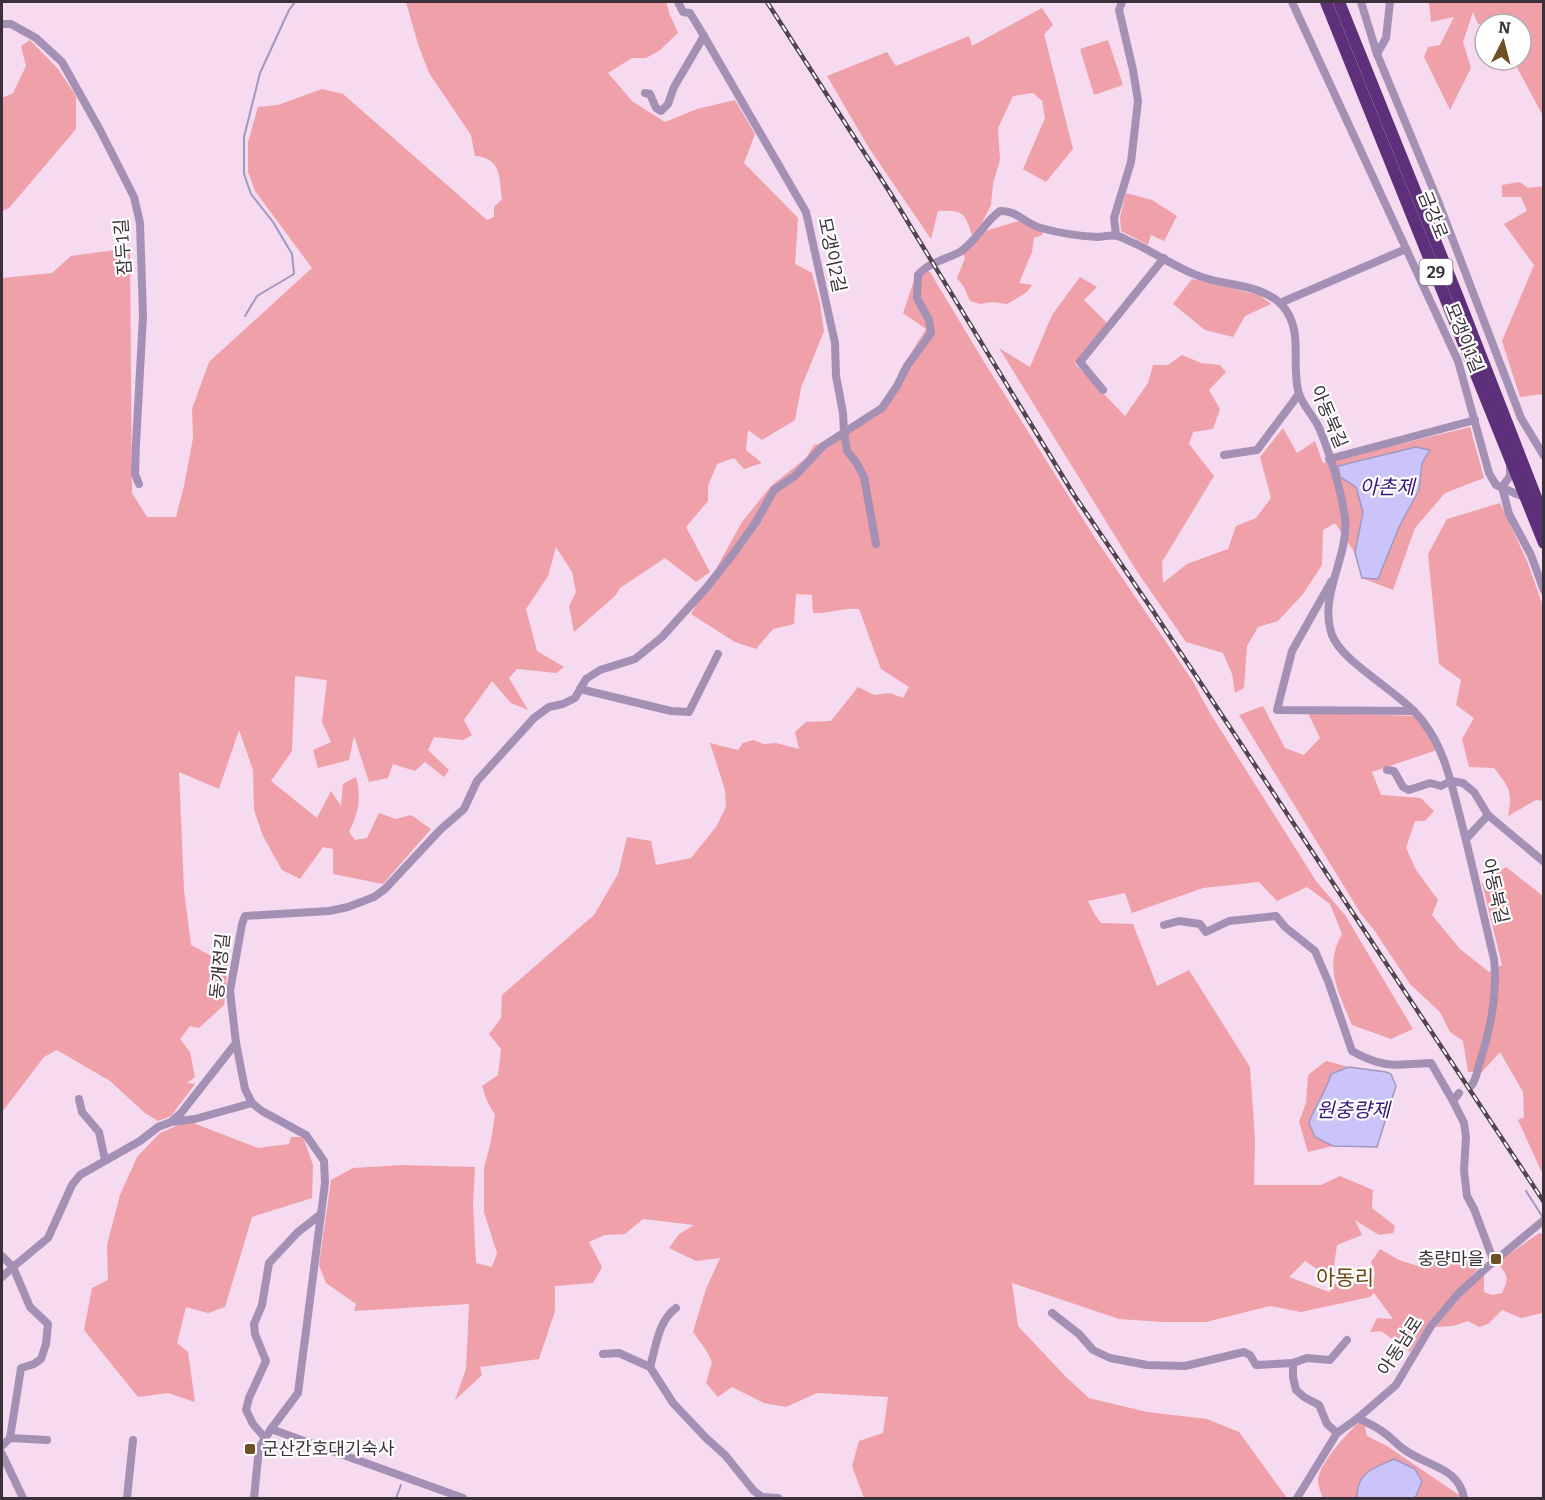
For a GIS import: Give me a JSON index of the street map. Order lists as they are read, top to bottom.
{
  "streets": {
    "highway": ["금강로", "29"],
    "street": [
      "잠두1길",
      "모갱이2길",
      "모갱이1길",
      "아동북길",
      "동개정길",
      "아동남로"
    ]
  },
  "crossings": [
    ["모갱이2길", "동개정길"]
  ],
  "districts": ["아동리"],
  "water": ["아촌제", "원충량제"],
  "places": {
    "transit": ["충량마을", "군산간호대기숙사"]
  },
  "north": "top"
}
